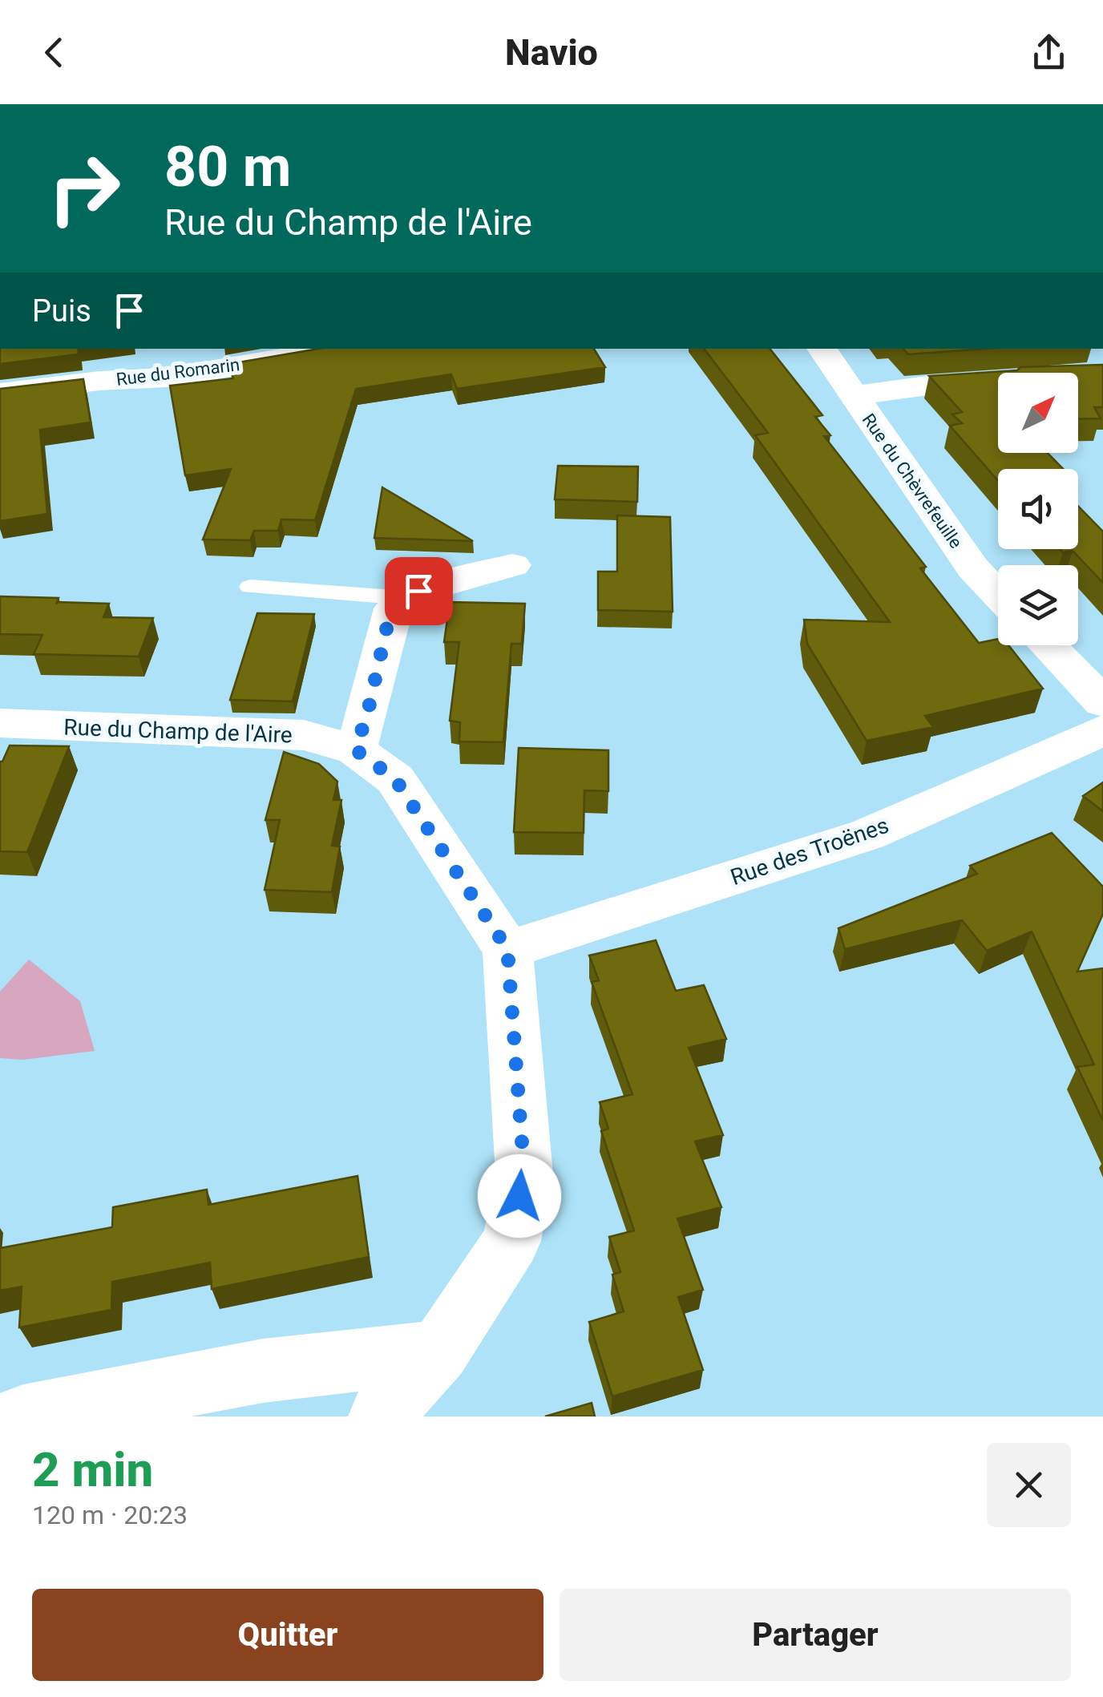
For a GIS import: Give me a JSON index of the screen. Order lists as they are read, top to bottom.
{
  "streets": {
    "street": [
      "Rue du Romarin",
      "Rue du Chèvrefeuille",
      "Rue du Champ de l'Aire",
      "Rue des Troënes"
    ]
  },
  "crossings": [
    ["Rue du Champ de l'Aire", "Rue des Troënes"]
  ],
  "north": "top right",
  "page": {
    "header": "Navio",
    "turn": ["80 m", "Rue du Champ de l'Aire"],
    "then": "Puis",
    "heading": ["2 min", "120 m · 20:23"],
    "buttons": ["Quitter", "Partager"]
  }
}
